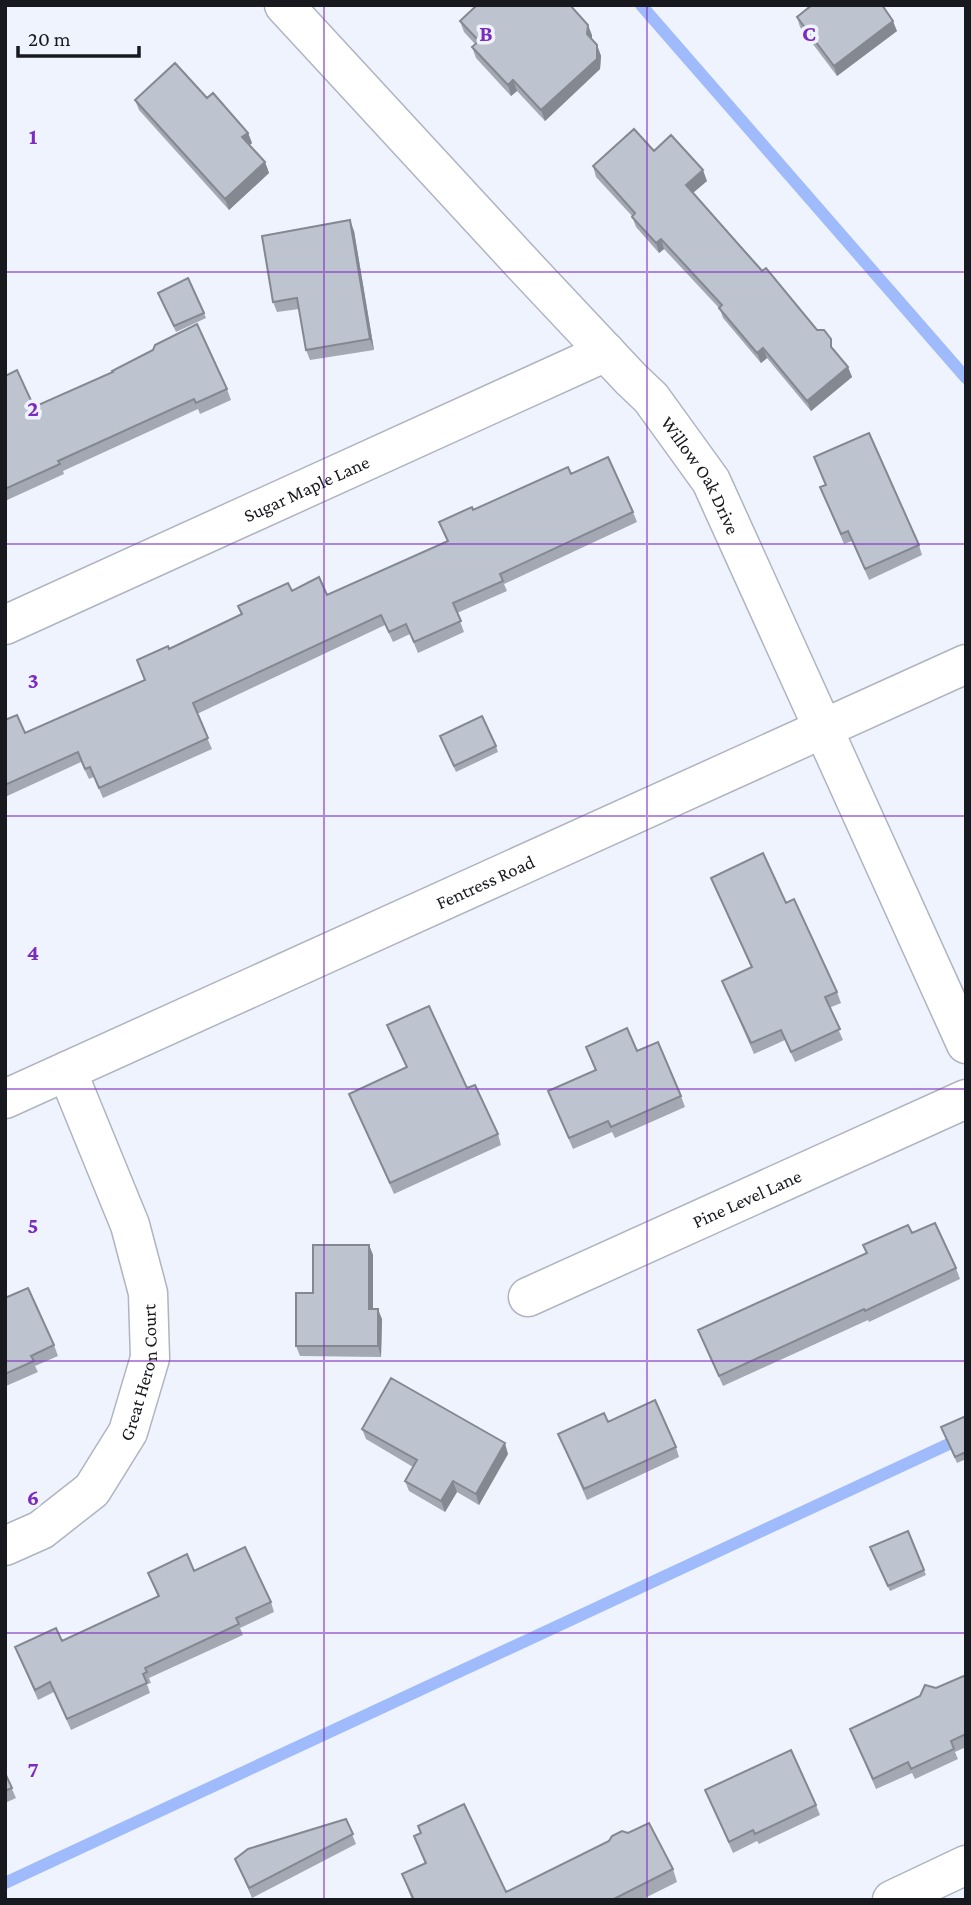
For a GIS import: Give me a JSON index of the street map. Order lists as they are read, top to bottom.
{
  "streets": {
    "street": [
      "Willow Oak Drive",
      "Sugar Maple Lane",
      "Fentress Road",
      "Pine Level Lane",
      "Great Heron Court"
    ]
  },
  "crossings": [
    ["Willow Oak Drive", "Sugar Maple Lane"],
    ["Willow Oak Drive", "Fentress Road"],
    ["Fentress Road", "Great Heron Court"]
  ],
  "scale_bar": "20 m",
  "grid": {
    "columns": ["B", "C"],
    "rows": [
      "1",
      "2",
      "3",
      "4",
      "5",
      "6",
      "7"
    ]
  }
}
